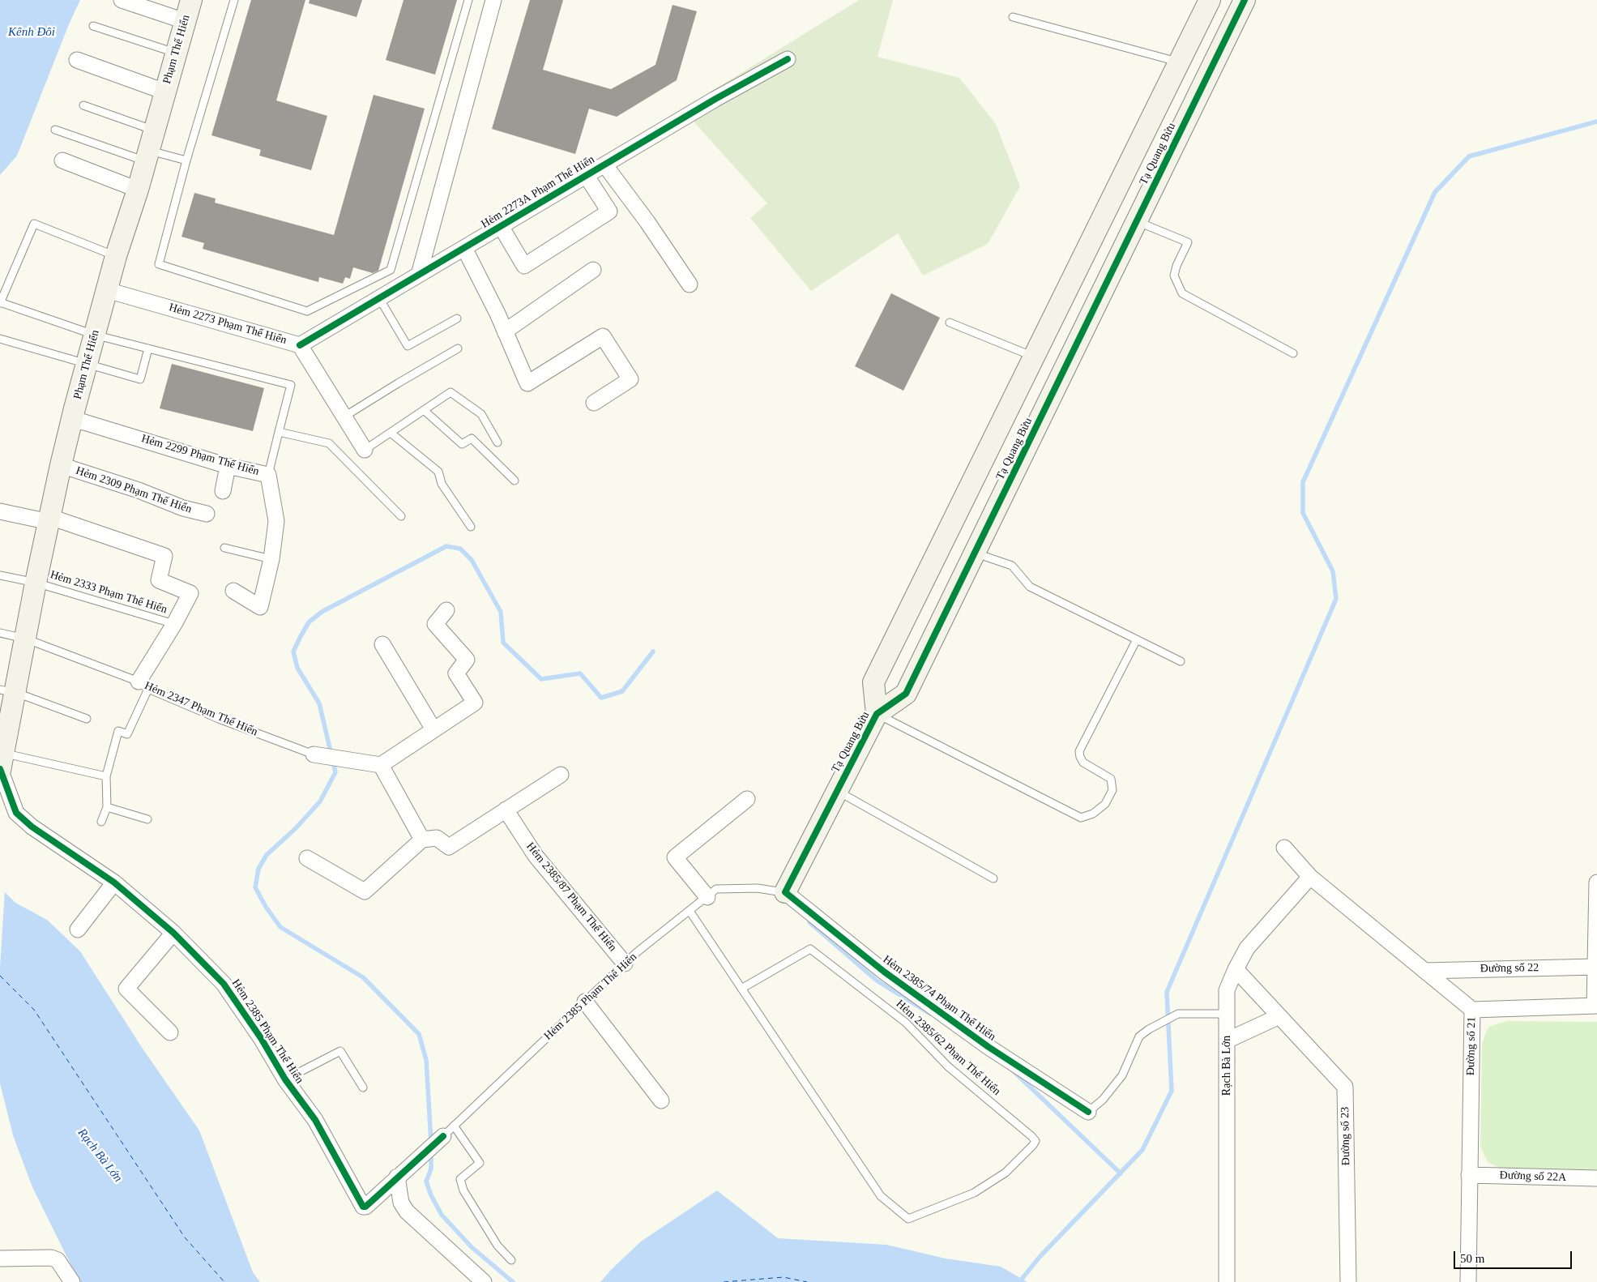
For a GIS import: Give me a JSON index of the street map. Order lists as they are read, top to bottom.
{
  "streets": {
    "street": [
      "Phạm Thế Hiển",
      "Tạ Quang Bửu",
      "Hẻm 2273A Phạm Thế Hiển",
      "Hẻm 2273 Phạm Thế Hiển",
      "Hẻm 2299 Phạm Thế Hiển",
      "Hẻm 2309 Phạm Thế Hiển",
      "Hẻm 2347 Phạm Thế Hiển",
      "Hẻm 2385/87 Phạm Thế Hiển",
      "Đường số 22",
      "Hẻm 2385 Phạm Thế Hiển",
      "Hẻm 2385/74 Phạm Thế Hiển",
      "Đường số 21",
      "Rạch Bà Lớn",
      "Đường số 23",
      "Đường số 22A"
    ],
    "lane": ["Hẻm 2333 Phạm Thế Hiển", "Hẻm 2385/62 Phạm Thế Hiển"]
  },
  "crossings": [
    ["Phạm Thế Hiển", "Hẻm 2273 Phạm Thế Hiển"],
    ["Phạm Thế Hiển", "Hẻm 2299 Phạm Thế Hiển"],
    ["Phạm Thế Hiển", "Hẻm 2309 Phạm Thế Hiển"],
    ["Phạm Thế Hiển", "Hẻm 2333 Phạm Thế Hiển"],
    ["Phạm Thế Hiển", "Hẻm 2347 Phạm Thế Hiển"],
    ["Phạm Thế Hiển", "Hẻm 2385 Phạm Thế Hiển"],
    ["Tạ Quang Bửu", "Hẻm 2385 Phạm Thế Hiển"],
    ["Tạ Quang Bửu", "Hẻm 2385/74 Phạm Thế Hiển"],
    ["Hẻm 2273A Phạm Thế Hiển", "Hẻm 2273 Phạm Thế Hiển"],
    ["Hẻm 2385/87 Phạm Thế Hiển", "Hẻm 2385 Phạm Thế Hiển"],
    ["Đường số 22", "Đường số 21"],
    ["Hẻm 2385 Phạm Thế Hiển", "Hẻm 2385/74 Phạm Thế Hiển"],
    ["Hẻm 2385 Phạm Thế Hiển", "Hẻm 2385/62 Phạm Thế Hiển"],
    ["Đường số 21", "Rạch Bà Lớn"],
    ["Đường số 21", "Đường số 22A"],
    ["Rạch Bà Lớn", "Đường số 23"]
  ],
  "water": ["Kênh Đôi", "Rạch Bà Lớn"],
  "scale_bar": "50 m"
}
